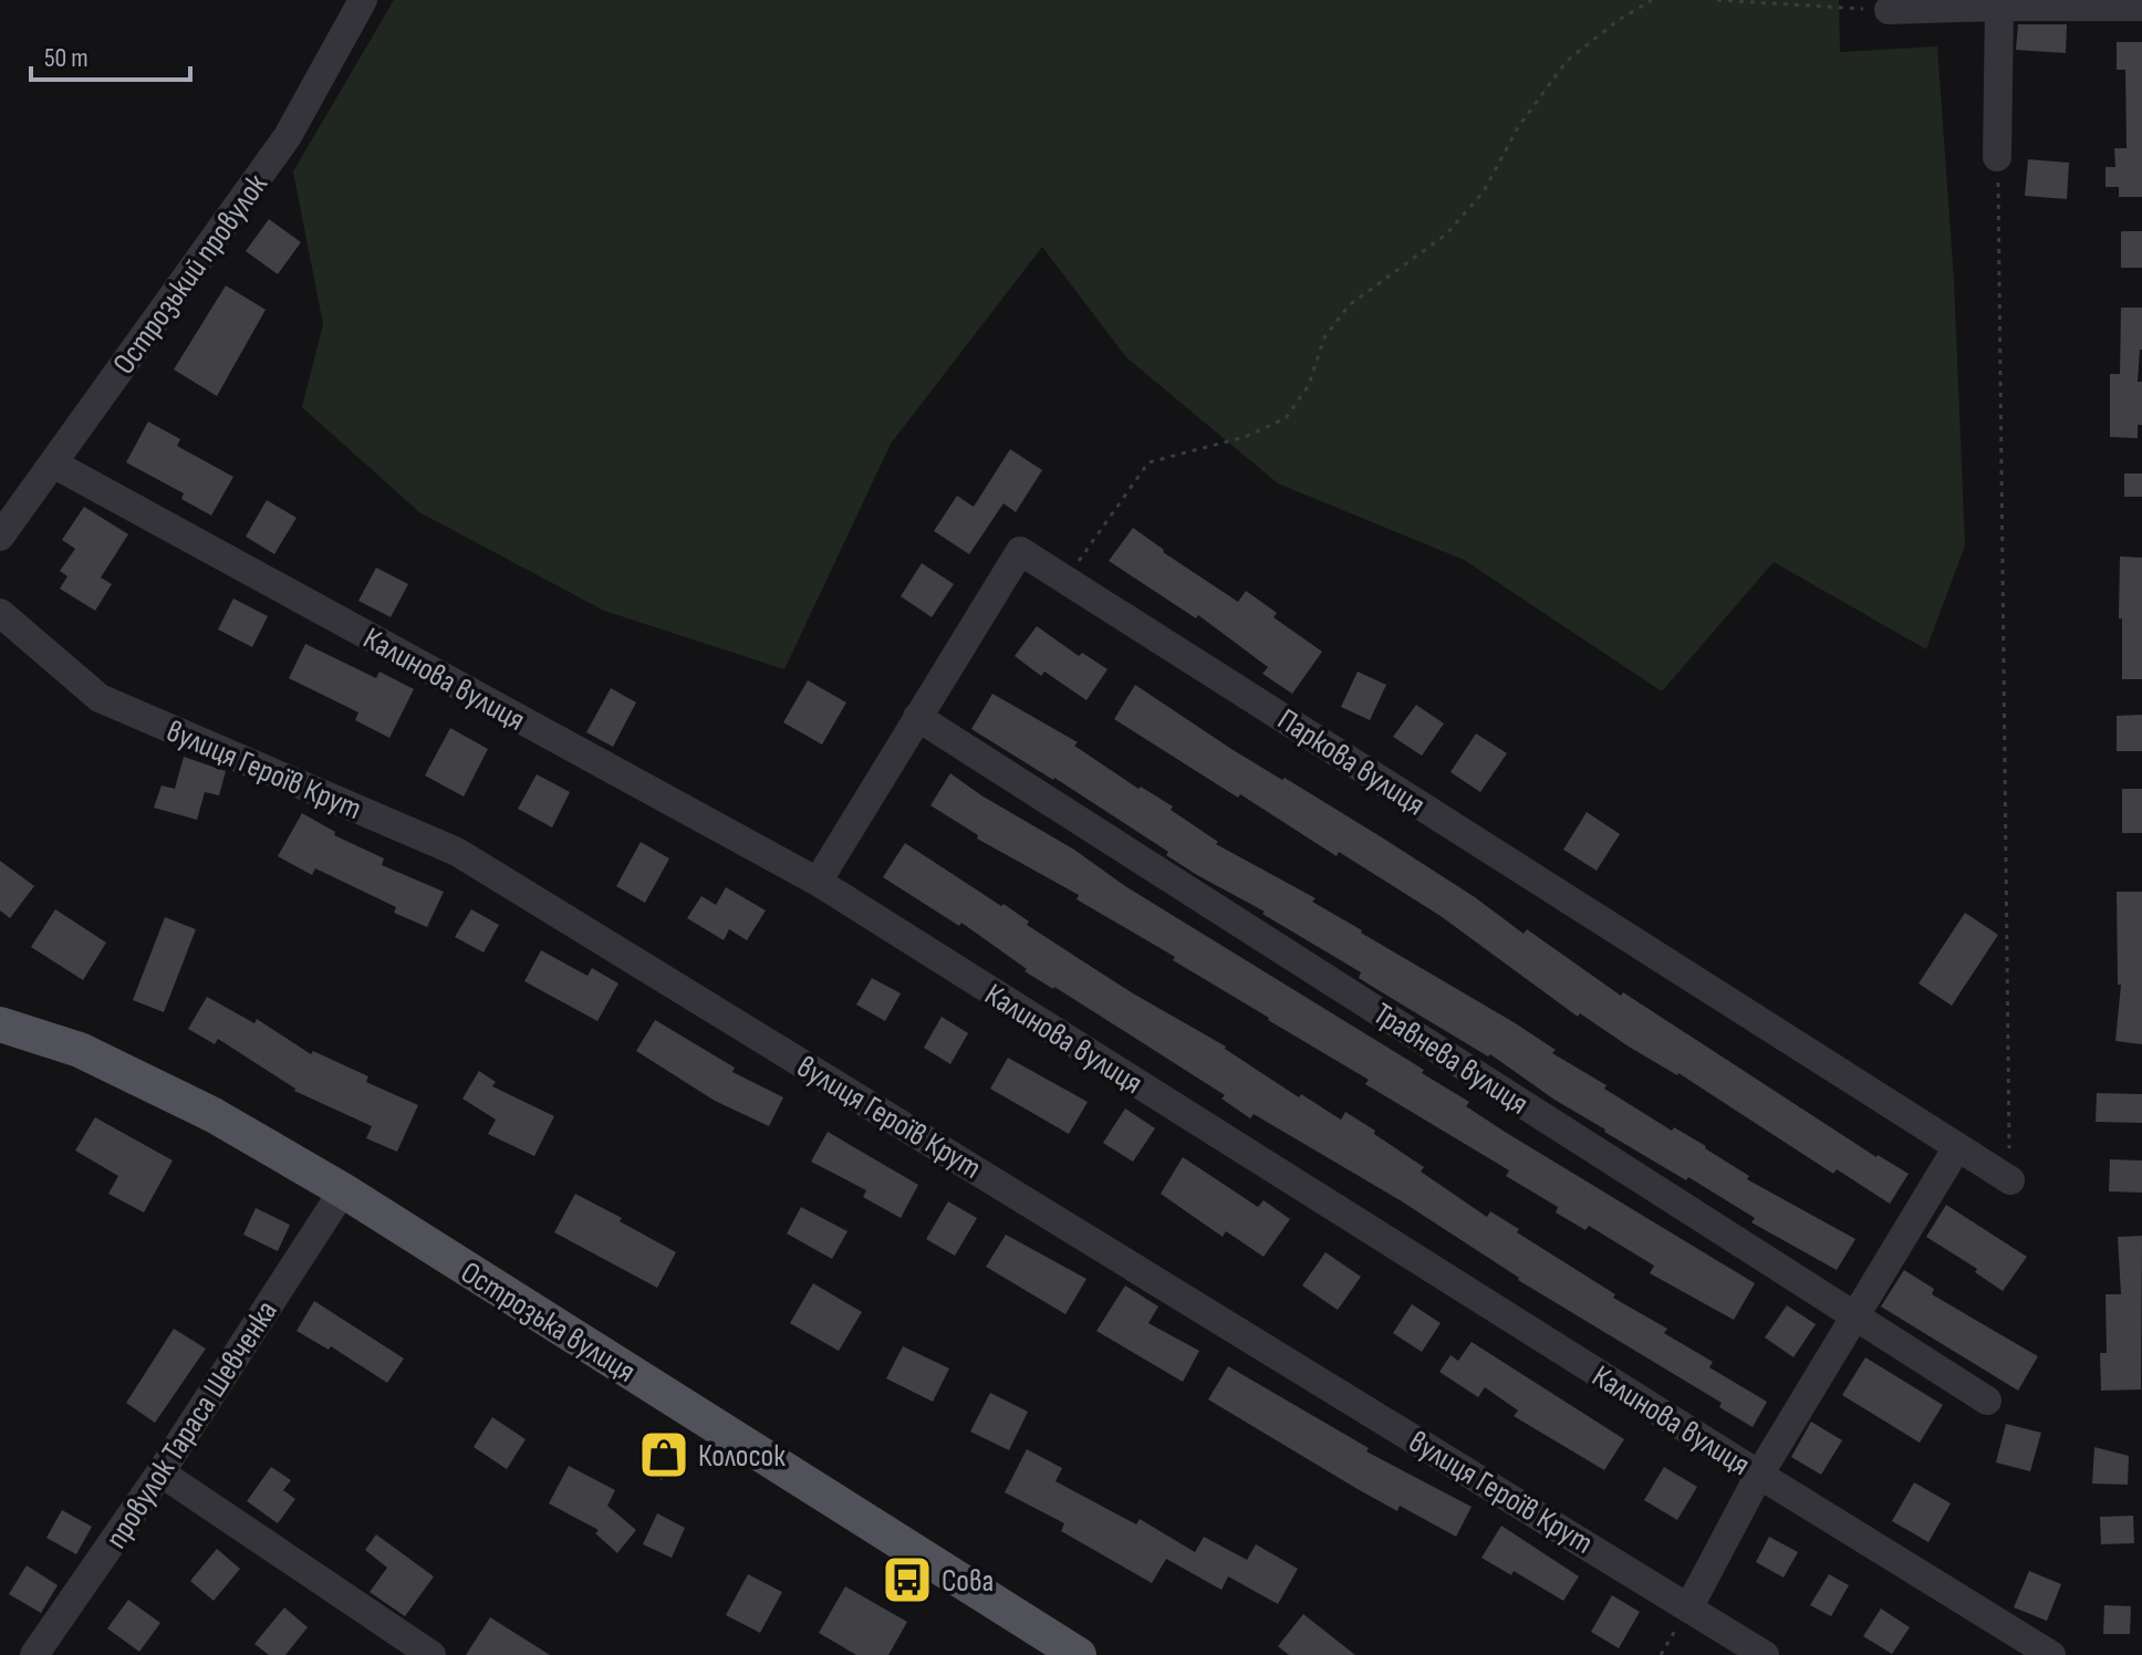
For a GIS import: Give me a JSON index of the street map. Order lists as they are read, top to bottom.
{
  "streets": {
    "main road": ["Острозька вулиця"],
    "street": [
      "Острозький провулок",
      "Калинова вулиця",
      "Паркова вулиця",
      "вулиця Героїв Крут",
      "Травнева вулиця",
      "провулок Тараса Шевченка"
    ]
  },
  "crossings": [
    ["Острозький провулок", "Калинова вулиця"],
    ["Калинова вулиця", "Паркова вулиця"],
    ["Паркова вулиця", "Травнева вулиця"],
    ["Острозька вулиця", "провулок Тараса Шевченка"]
  ],
  "places": {
    "shop": ["Колосок"],
    "bus stop": ["Сова"]
  },
  "scale_bar": "50 m"
}
